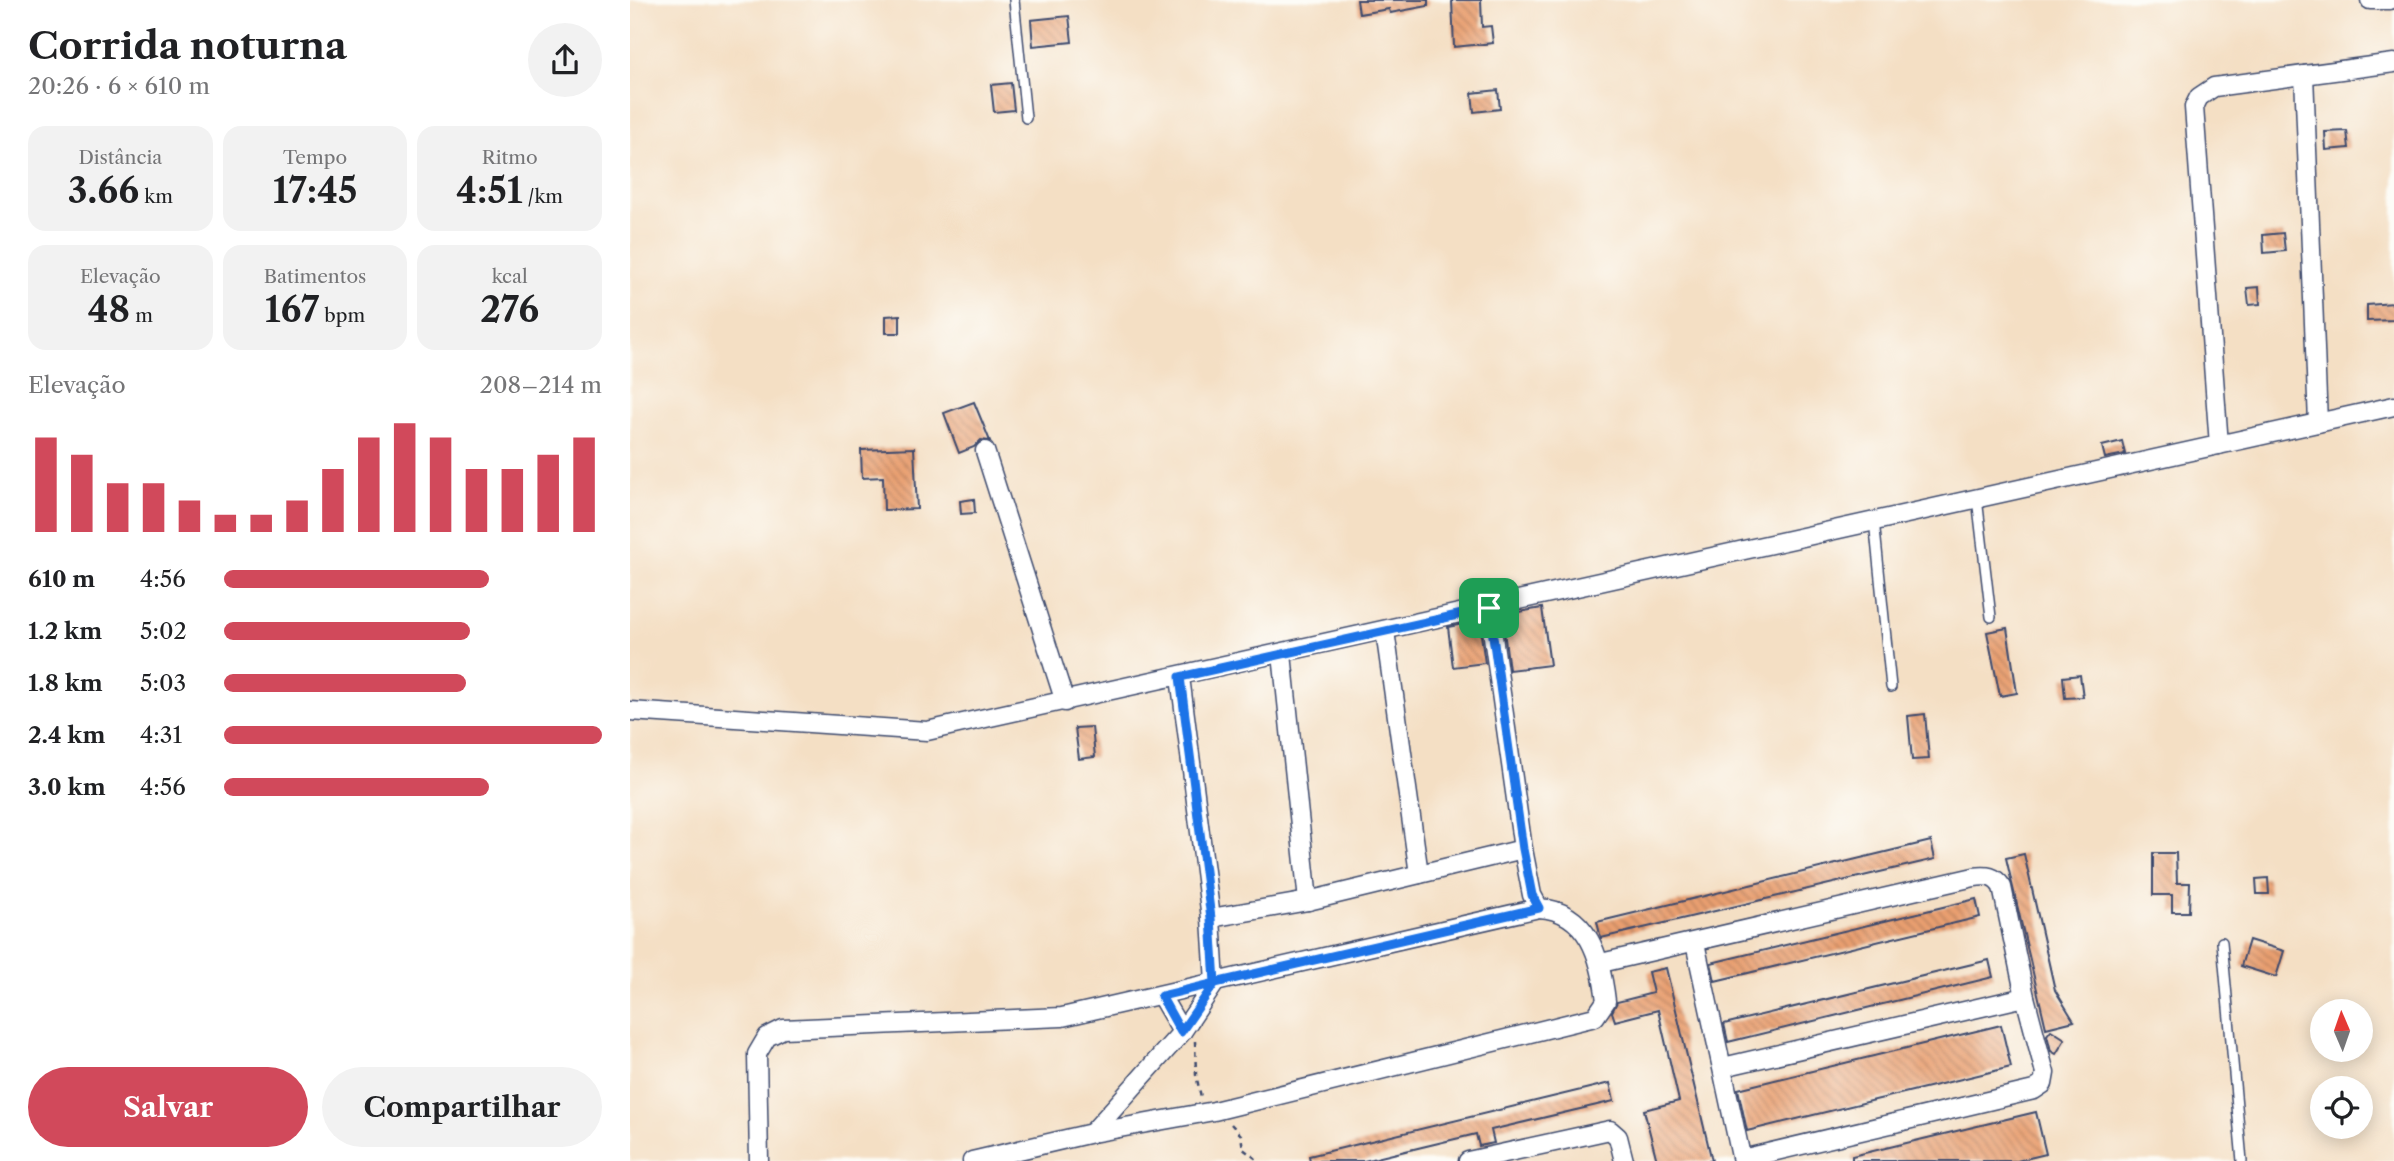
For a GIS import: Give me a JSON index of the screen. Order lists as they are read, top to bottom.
{
  "north": "top",
  "page": {
    "heading": ["Corrida noturna", "20:26 · 6 × 610 m"],
    "stats": [
      ["Distância", "3.66 km"],
      ["Tempo", "17:45"],
      ["Ritmo", "4:51 /km"],
      ["Elevação", "48 m"],
      ["Batimentos", "167 bpm"],
      ["kcal", "276"]
    ],
    "chart": ["Elevação", "208–214 m"],
    "list": [
      {
        "name": "610 m",
        "note": "4:56"
      },
      {
        "name": "1.2 km",
        "note": "5:02"
      },
      {
        "name": "1.8 km",
        "note": "5:03"
      },
      {
        "name": "2.4 km",
        "note": "4:31"
      },
      {
        "name": "3.0 km",
        "note": "4:56"
      }
    ],
    "buttons": ["Salvar", "Compartilhar"]
  }
}
